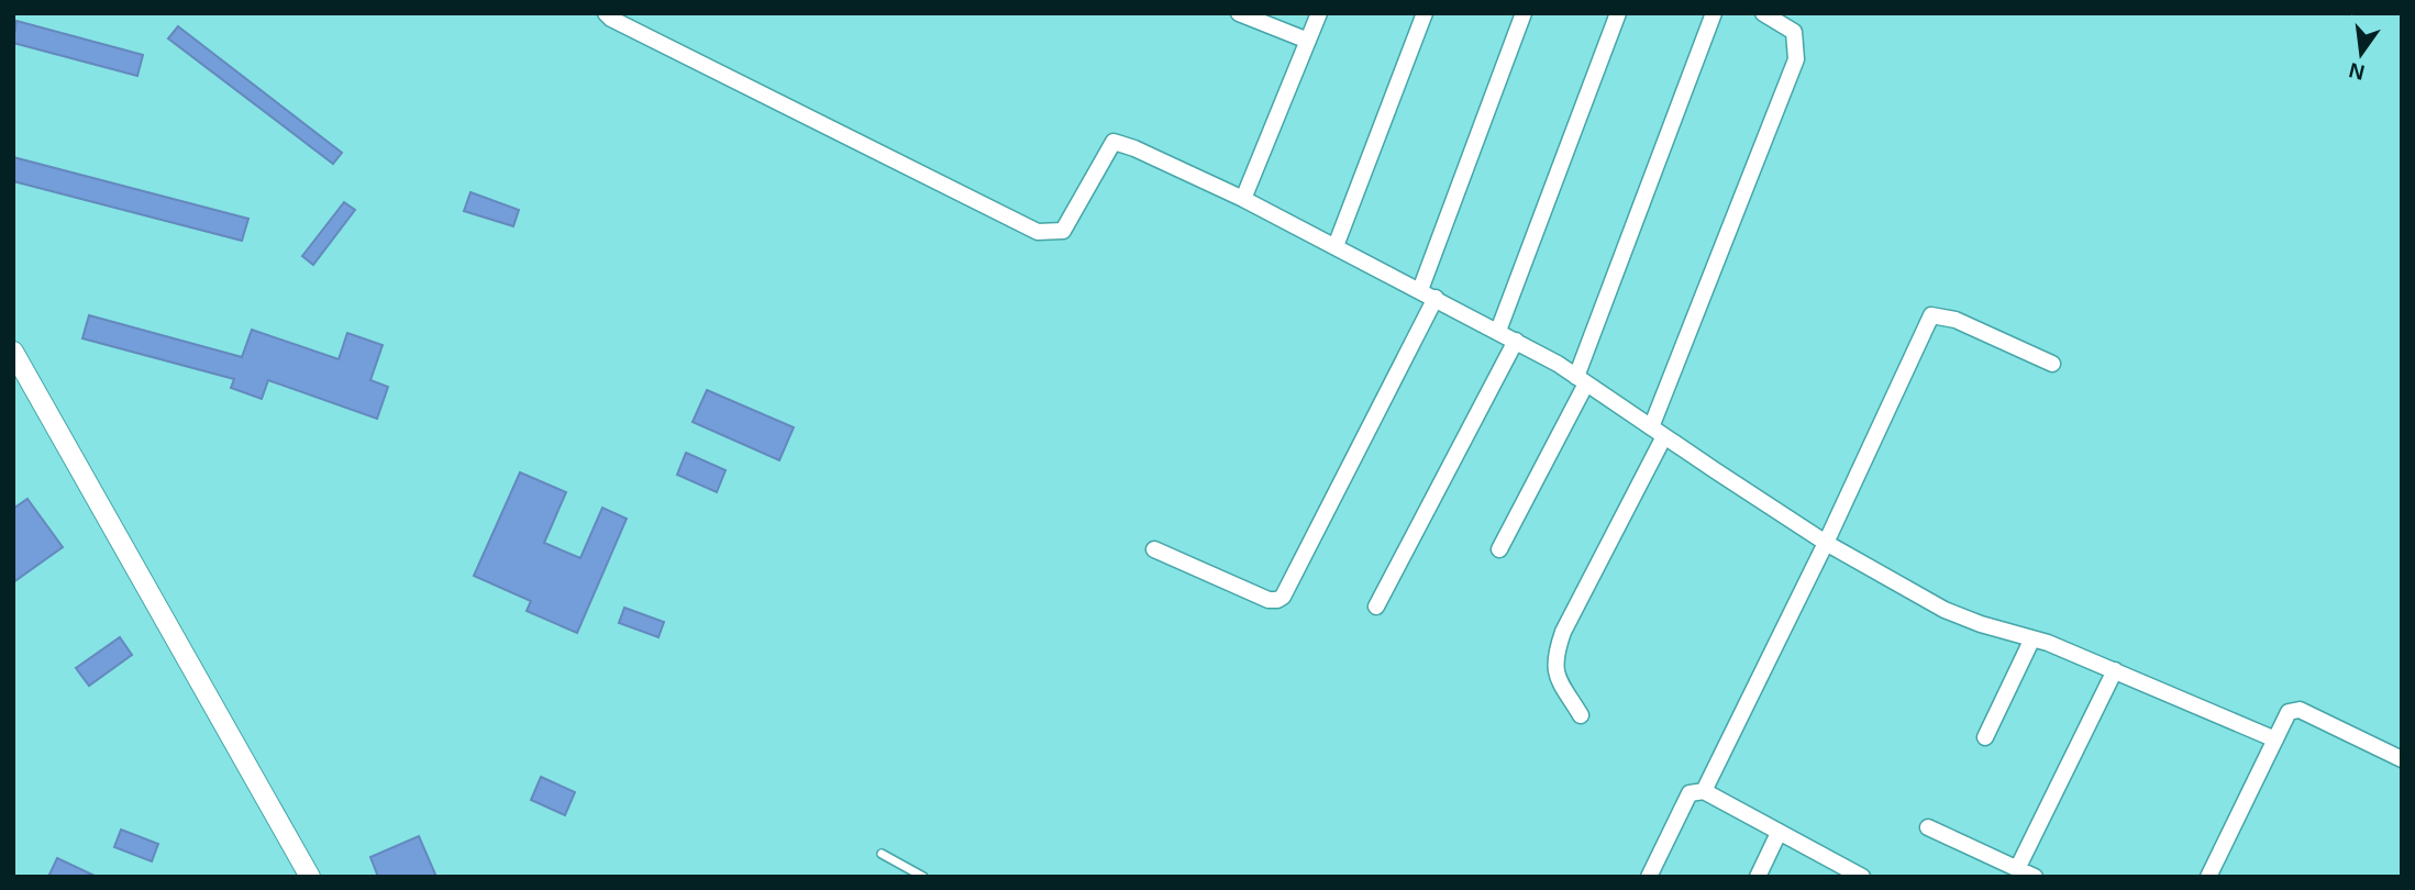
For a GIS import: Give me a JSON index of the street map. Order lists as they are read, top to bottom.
{
  "north": "bottom"
}
